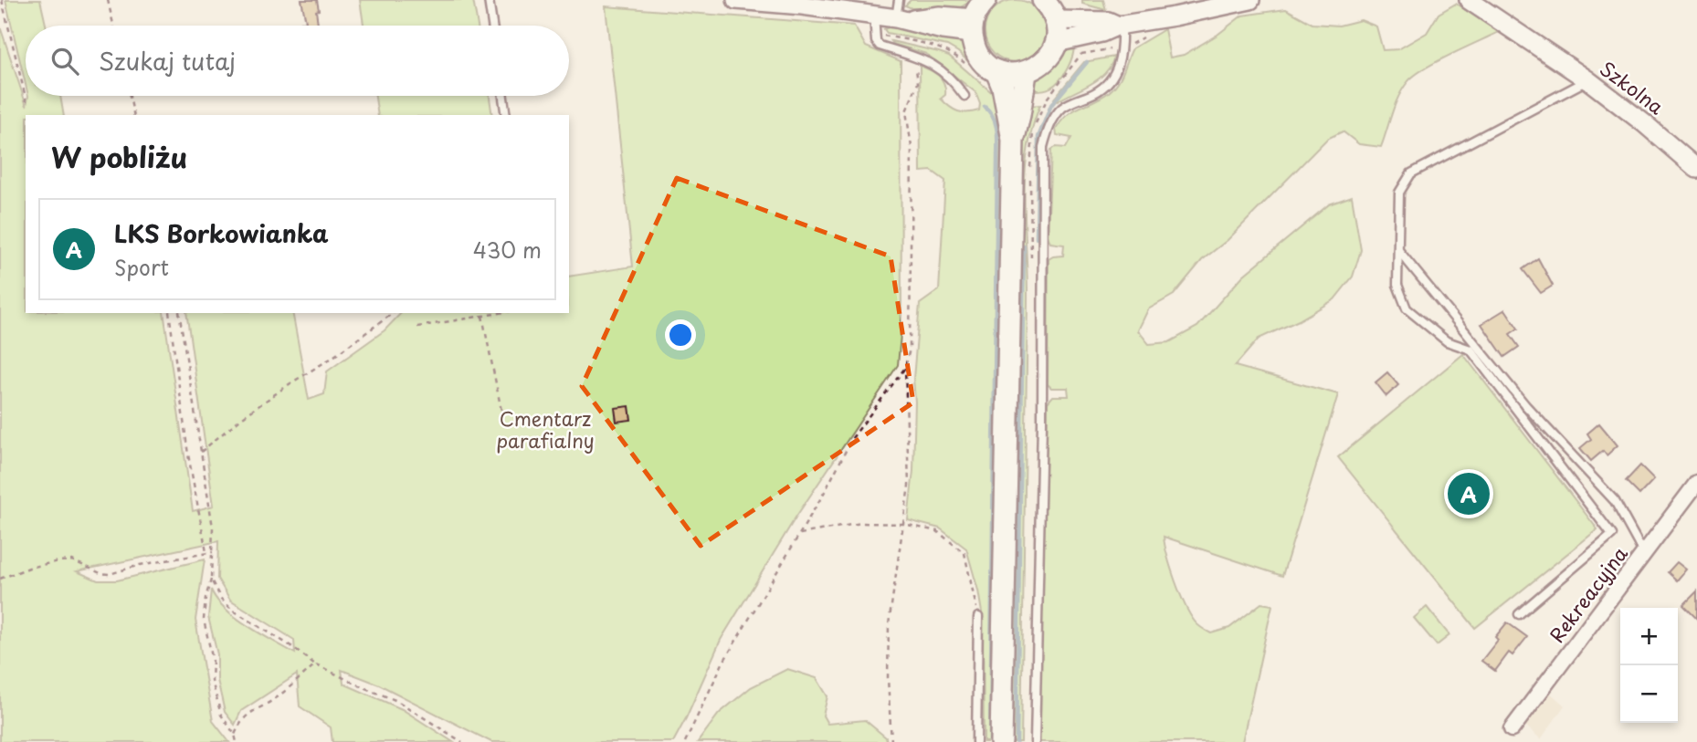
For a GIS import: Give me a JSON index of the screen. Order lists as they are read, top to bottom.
{
  "streets": {
    "street": ["Szkolna", "Rekreacyjna"]
  },
  "parks": ["Cmentarz parafialny"],
  "page": {
    "search": "Szukaj tutaj",
    "heading": "W pobliżu",
    "list": [
      {
        "mark": "A",
        "name": "LKS Borkowianka",
        "note": "Sport",
        "value": "430 m"
      }
    ],
    "pins": "A",
    "map_buttons": ["+", "−"]
  }
}
